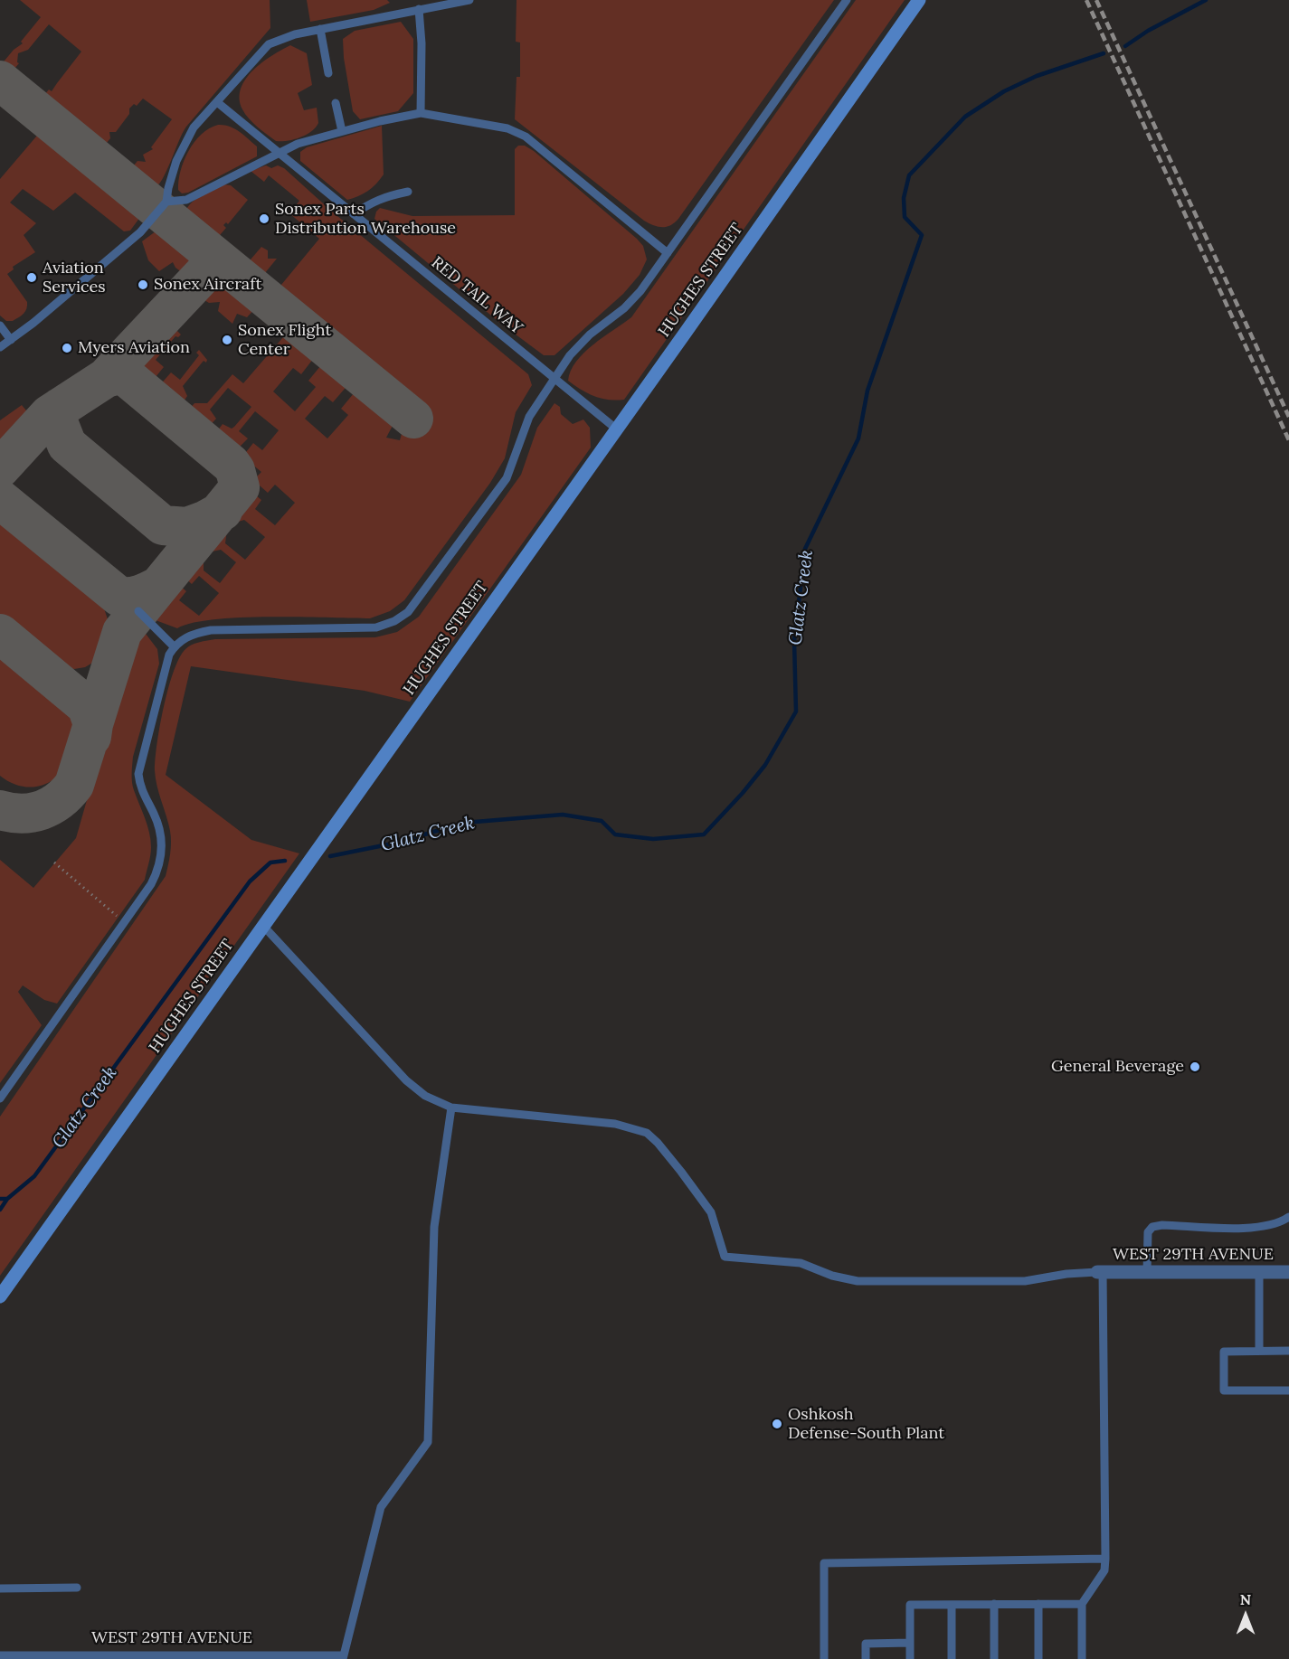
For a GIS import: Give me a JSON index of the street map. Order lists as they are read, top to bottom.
{
  "streets": {
    "street": ["HUGHES STREET", "WEST 29TH AVENUE"],
    "lane": ["RED TAIL WAY"]
  },
  "crossings": [
    ["HUGHES STREET", "RED TAIL WAY"]
  ],
  "water": ["Glatz Creek"],
  "places": [
    "Sonex Parts Distribution Warehouse",
    "Aviation Services",
    "Sonex Aircraft",
    "Sonex Flight Center",
    "Myers Aviation",
    "General Beverage",
    "Oshkosh Defense-South Plant"
  ],
  "north": "top"
}
